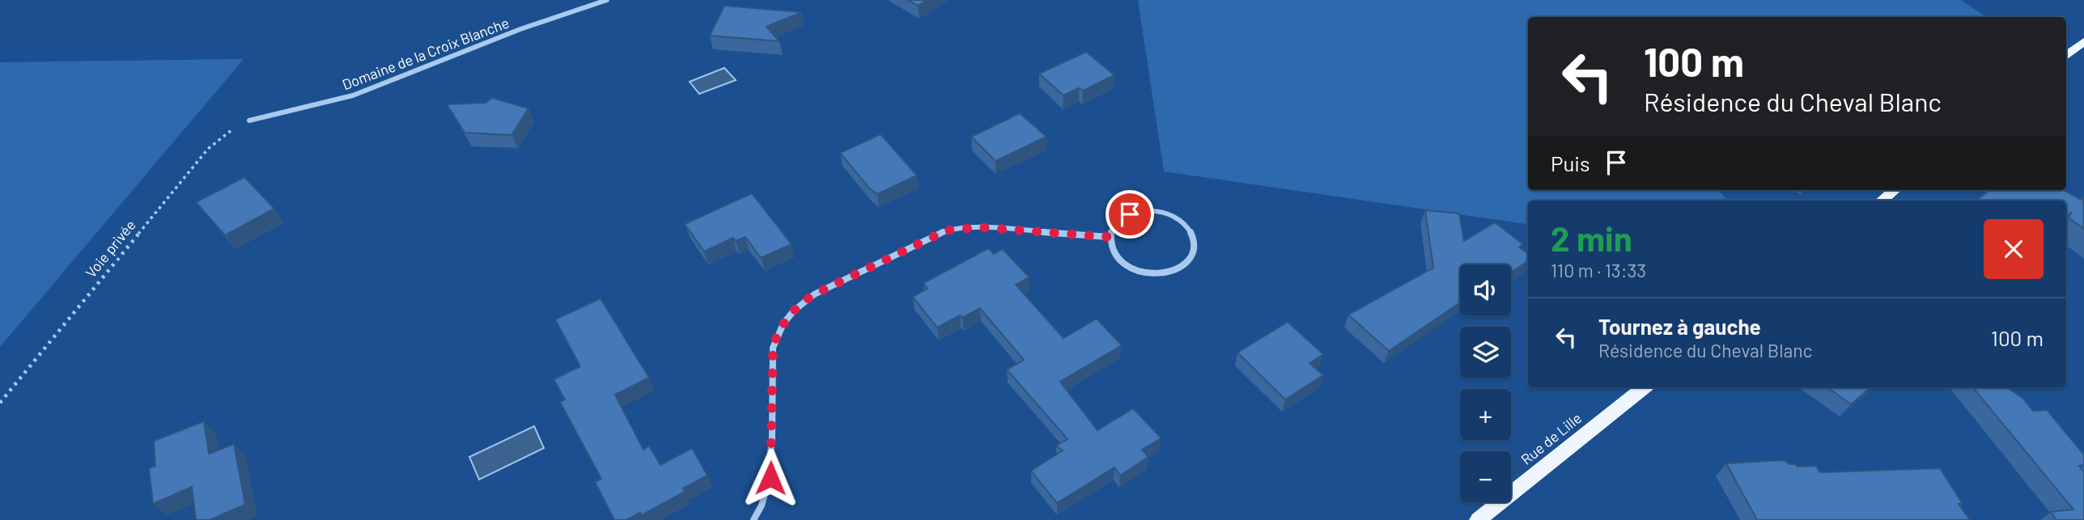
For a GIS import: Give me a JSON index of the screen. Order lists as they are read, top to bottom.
{
  "streets": {
    "main road": ["Rue de Lille"],
    "street": ["Domaine de la Croix Blanche"],
    "path": ["Voie privée"]
  },
  "crossings": [
    ["Domaine de la Croix Blanche", "Voie privée"]
  ],
  "page": {
    "turn": ["100 m", "Résidence du Cheval Blanc"],
    "then": "Puis",
    "heading": ["2 min", "110 m · 13:33"],
    "map_buttons": ["+", "−"],
    "list": [
      {
        "name": "Tournez à gauche",
        "note": "Résidence du Cheval Blanc",
        "value": "100 m"
      }
    ]
  }
}
